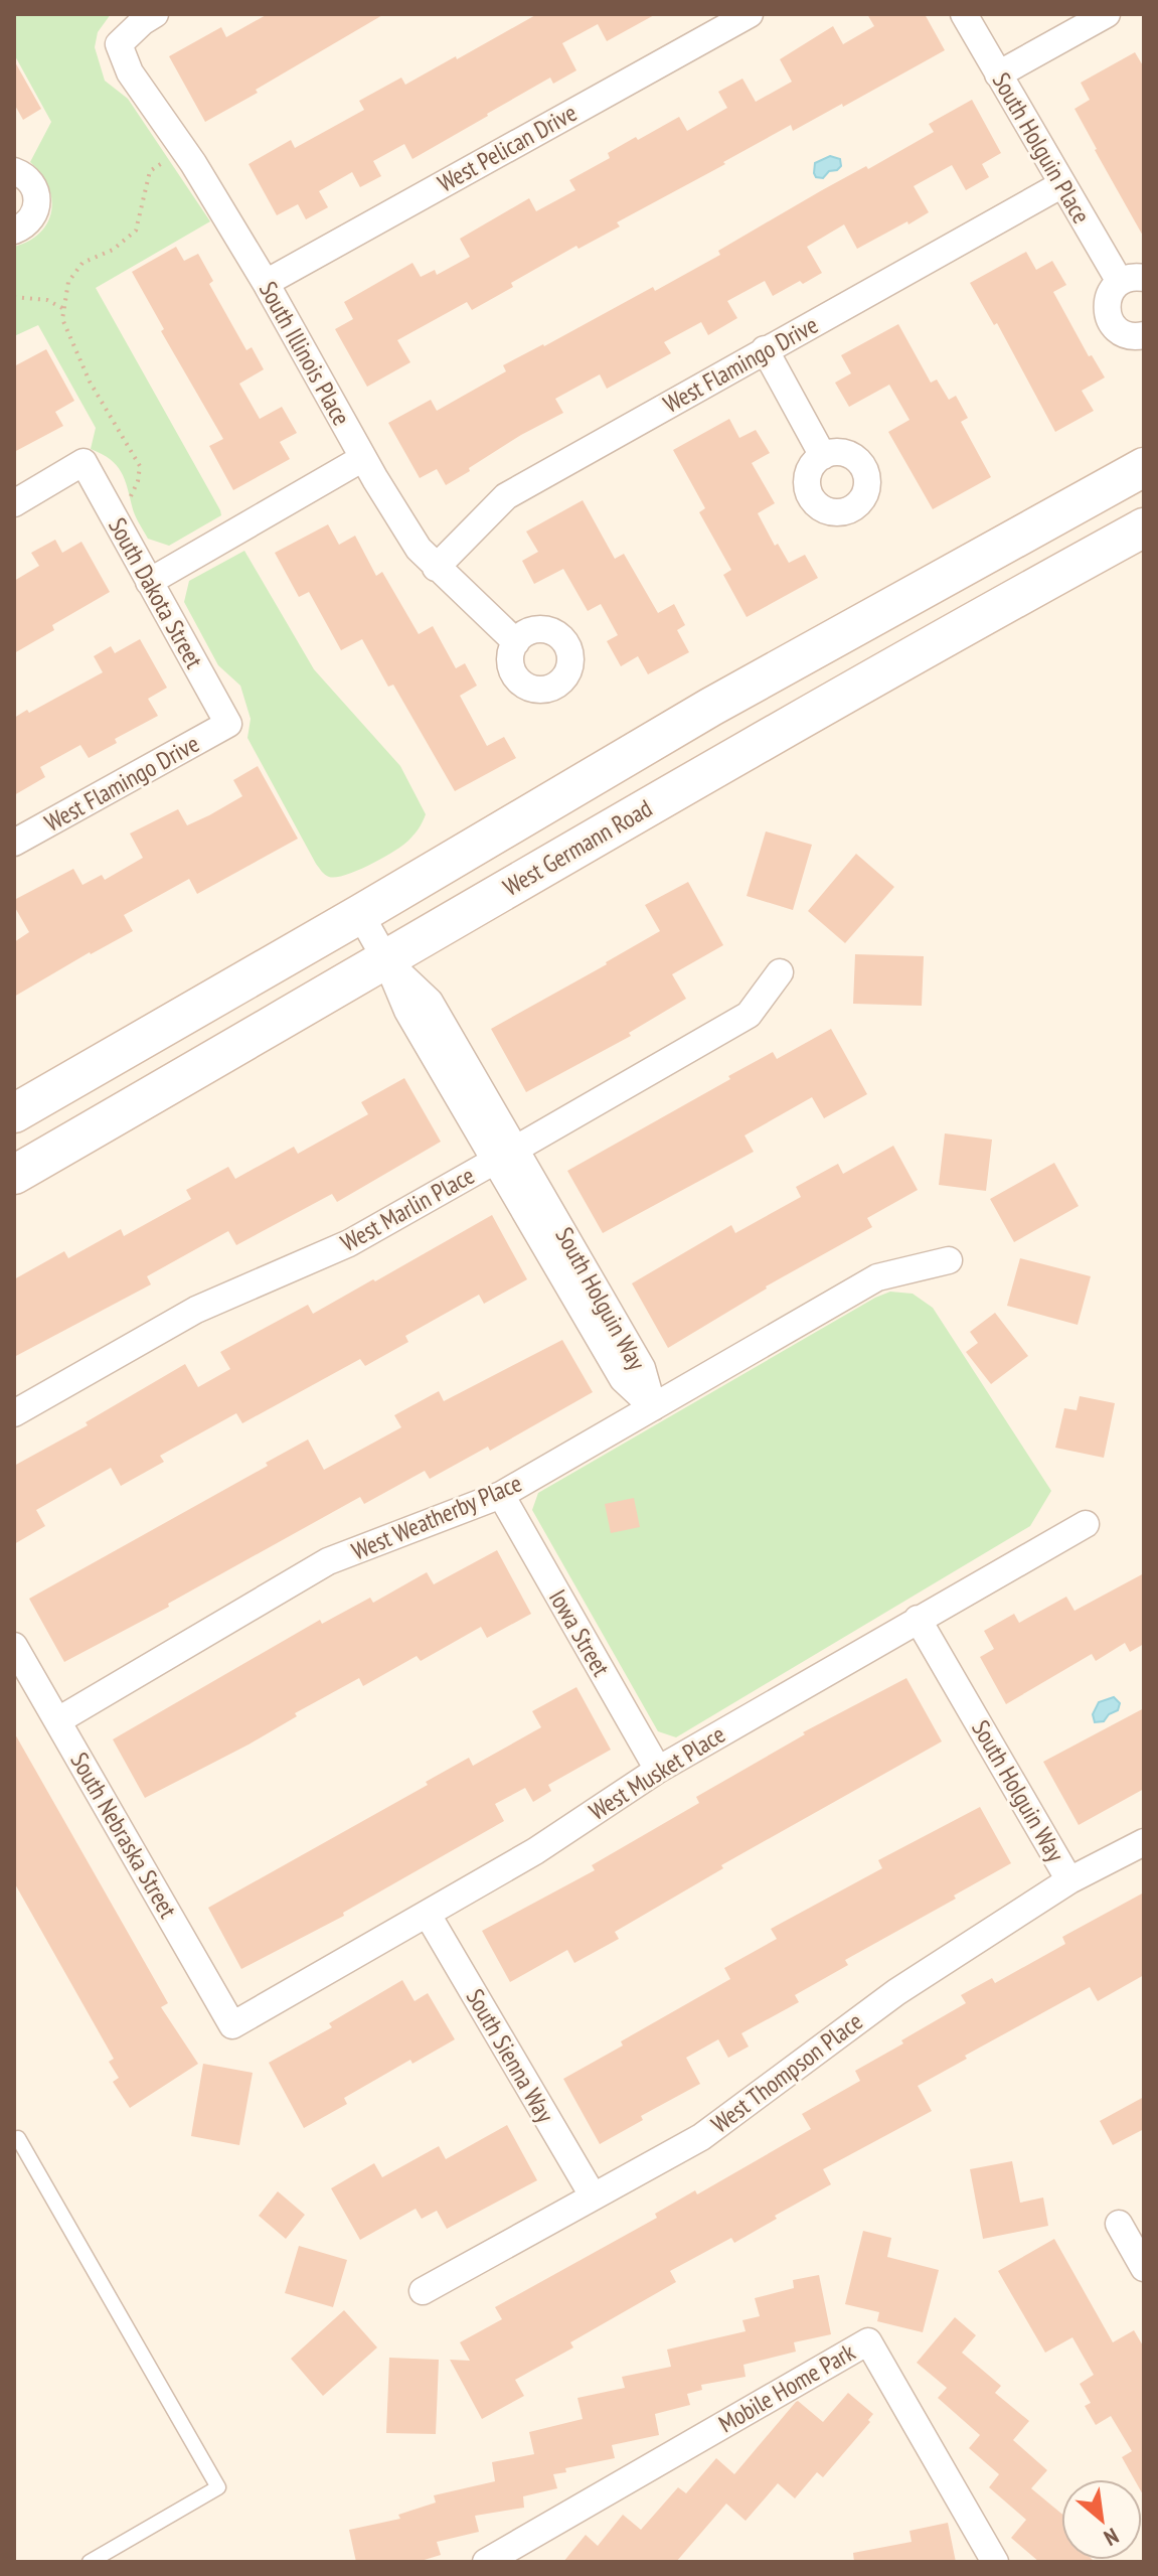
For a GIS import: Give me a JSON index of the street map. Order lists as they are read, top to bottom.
{
  "streets": {
    "main road": ["West Germann Road"],
    "street": [
      "West Pelican Drive",
      "South Holguin Place",
      "South Illinois Place",
      "West Flamingo Drive",
      "South Dakota Street",
      "West Marlin Place",
      "South Holguin Way",
      "West Weatherby Place",
      "Iowa Street",
      "West Musket Place",
      "South Nebraska Street",
      "South Sienna Way",
      "West Thompson Place",
      "Mobile Home Park"
    ]
  },
  "crossings": [
    ["West Pelican Drive", "South Illinois Place"],
    ["South Holguin Place", "West Flamingo Drive"],
    ["South Illinois Place", "West Flamingo Drive"],
    ["West Flamingo Drive", "South Dakota Street"],
    ["West Germann Road", "South Holguin Way"],
    ["West Marlin Place", "South Holguin Way"],
    ["South Holguin Way", "West Weatherby Place"],
    ["South Holguin Way", "West Musket Place"],
    ["South Holguin Way", "West Thompson Place"],
    ["West Weatherby Place", "Iowa Street"],
    ["West Weatherby Place", "South Nebraska Street"],
    ["Iowa Street", "West Musket Place"],
    ["West Musket Place", "South Nebraska Street"],
    ["West Musket Place", "South Sienna Way"],
    ["South Sienna Way", "West Thompson Place"]
  ],
  "north": "bottom right"
}
